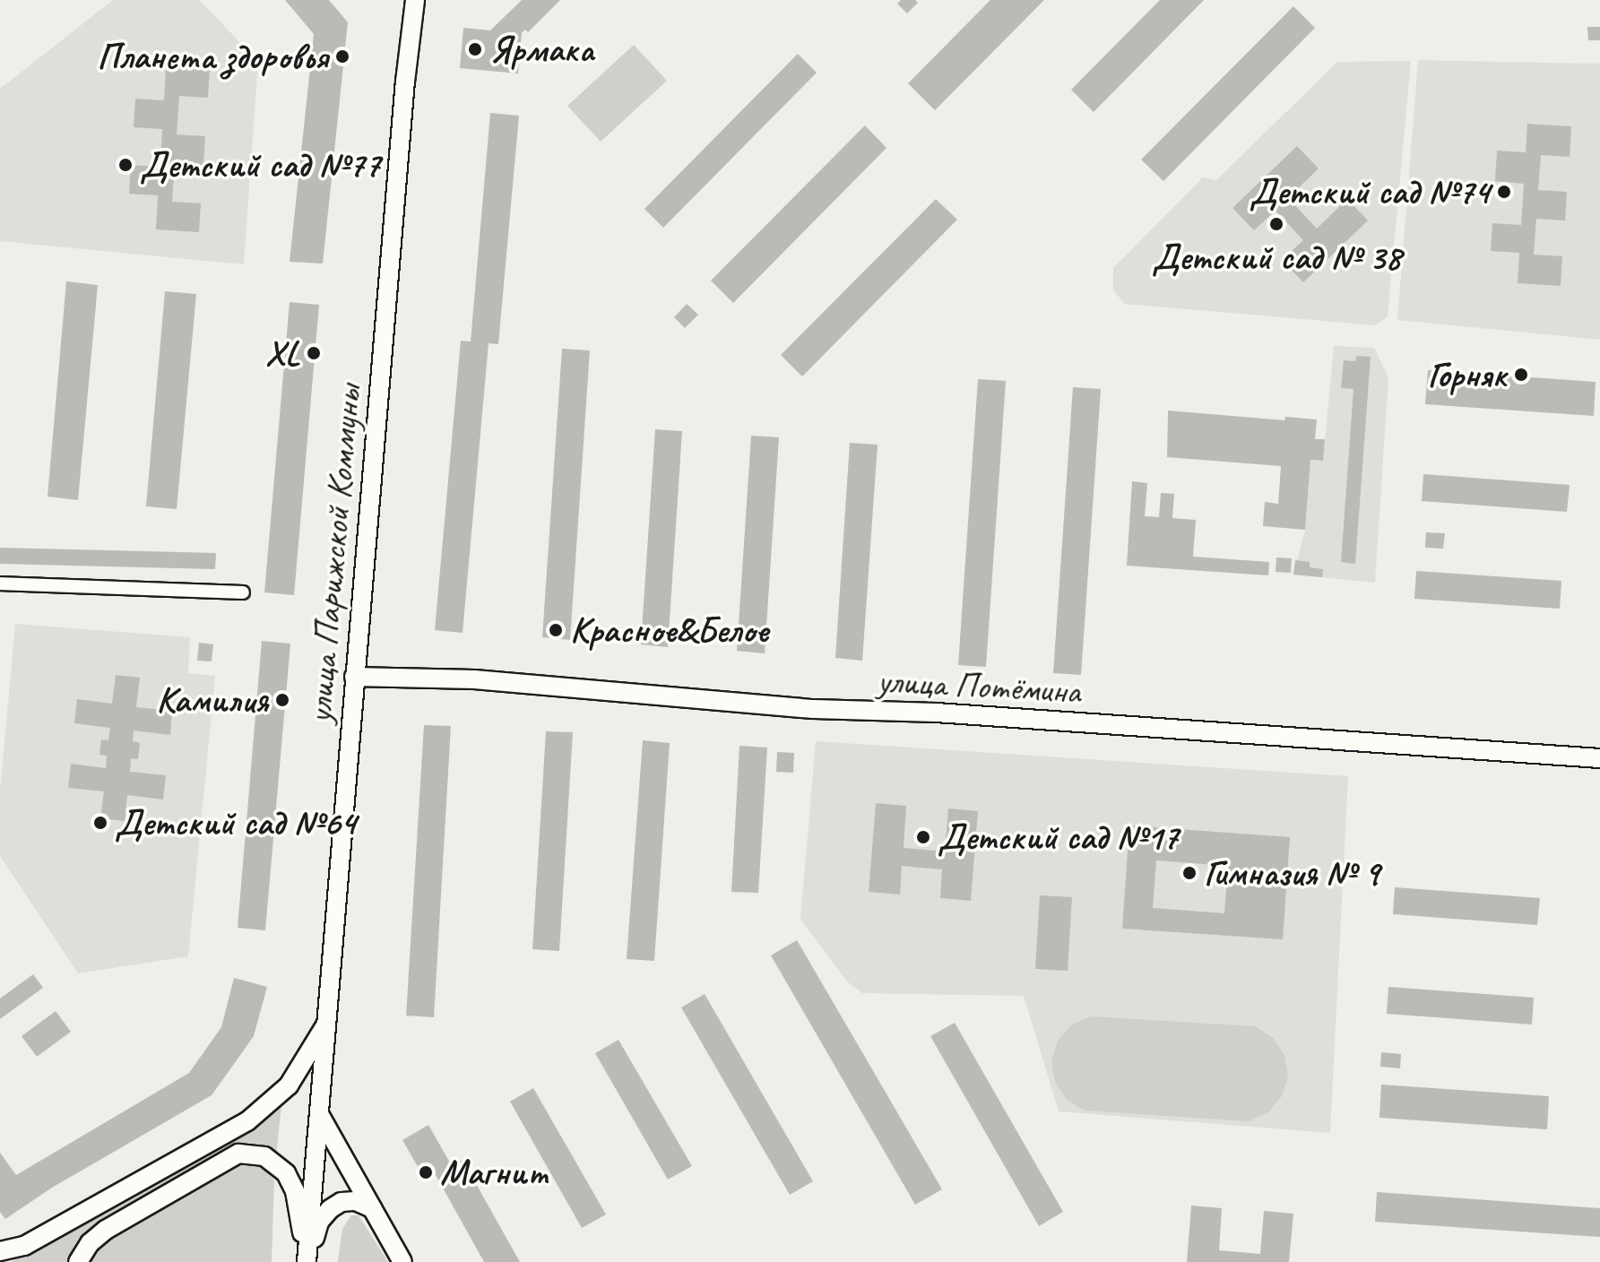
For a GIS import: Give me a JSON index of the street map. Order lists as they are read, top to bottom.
{
  "streets": {
    "main road": ["улица Парижской Коммуны", "улица Потёмина"]
  },
  "crossings": [
    ["улица Парижской Коммуны", "улица Потёмина"]
  ],
  "places": [
    "Ярмака",
    "Планета здоровья",
    "Детский сад №77",
    "Детский сад №74",
    "Детский сад № 38",
    "XL",
    "Горняк",
    "Красное&Белое",
    "Камилия",
    "Детский сад №64",
    "Детский сад №17",
    "Гимназия № 9",
    "Магнит"
  ]
}
